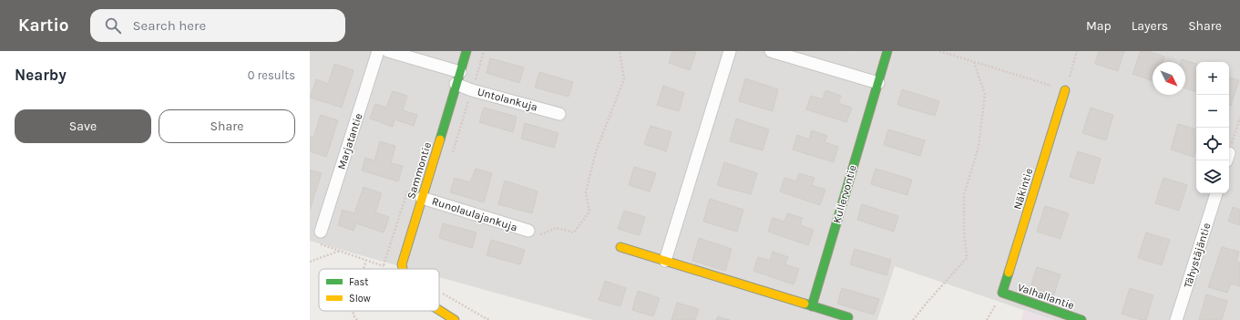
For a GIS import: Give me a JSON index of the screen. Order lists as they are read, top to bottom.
{
  "streets": {
    "street": [
      "Untolankuja",
      "Marjatantie",
      "Sammontie",
      "Näkintie",
      "Kullervontie",
      "Runolaulajankuja",
      "Tähystäjäntie",
      "Valhallantie"
    ]
  },
  "crossings": [
    ["Untolankuja", "Sammontie"],
    ["Sammontie", "Runolaulajankuja"],
    ["Näkintie", "Valhallantie"]
  ],
  "legend": ["Fast", "Slow"],
  "north": "bottom right",
  "page": {
    "header": "Kartio",
    "search": "Search here",
    "nav": ["Map", "Layers", "Share"],
    "heading": ["Nearby", "0 results"],
    "map_buttons": ["+", "−"],
    "buttons": ["Save", "Share"]
  }
}
